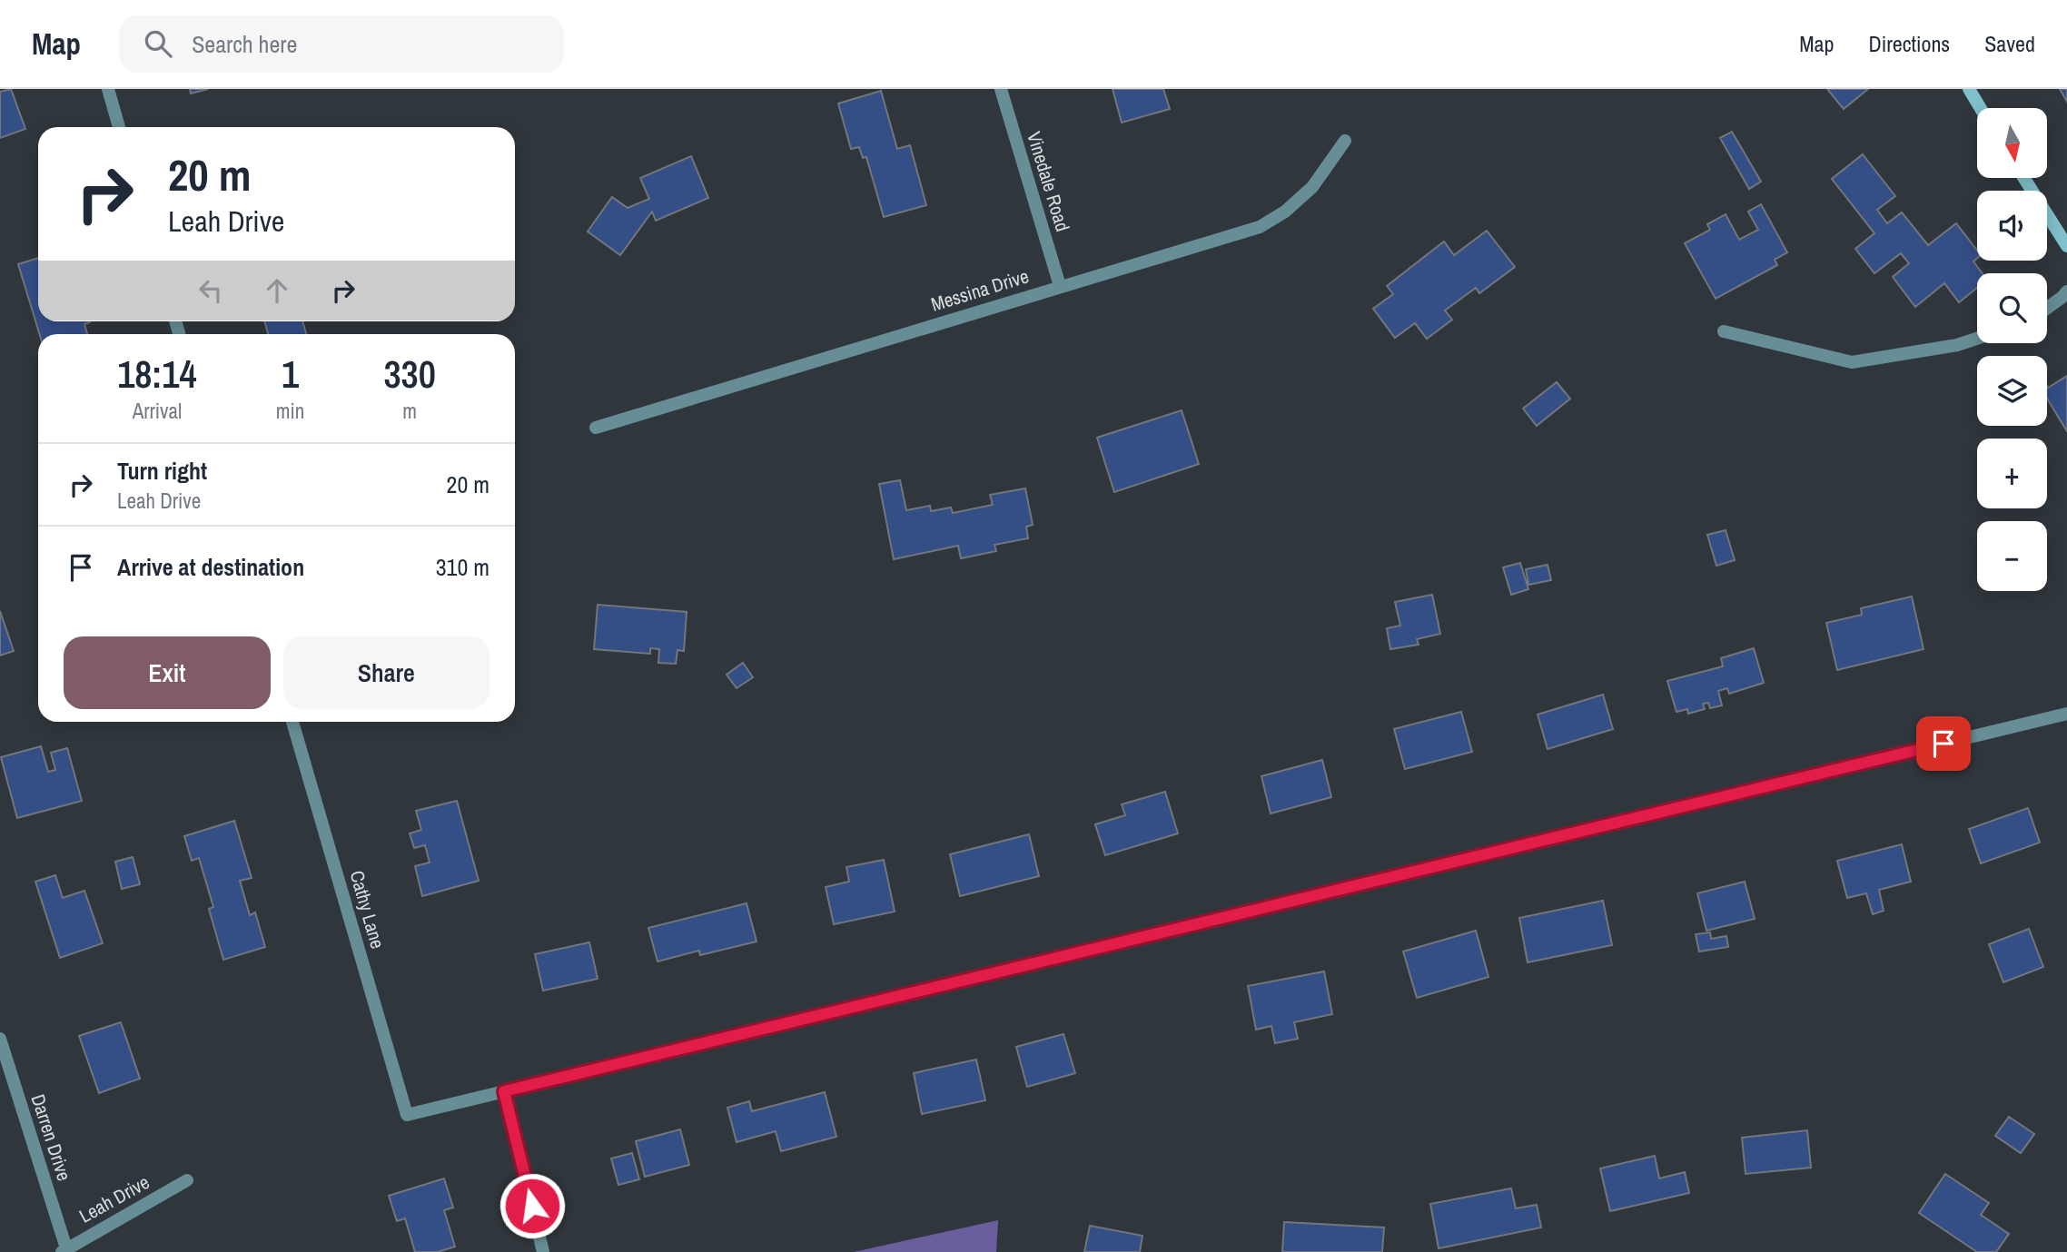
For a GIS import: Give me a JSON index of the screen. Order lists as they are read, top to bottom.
{
  "streets": {
    "street": [
      "Vinedale Road",
      "Messina Drive",
      "Cathy Lane",
      "Darren Drive",
      "Leah Drive"
    ]
  },
  "crossings": [
    ["Vinedale Road", "Messina Drive"],
    ["Darren Drive", "Leah Drive"]
  ],
  "north": "bottom",
  "page": {
    "header": "Map",
    "search": "Search here",
    "nav": ["Map", "Directions", "Saved"],
    "map_buttons": ["+", "−"],
    "turn": ["20 m", "Leah Drive"],
    "eta": [
      "18:14",
      "Arrival",
      "1",
      "min",
      "330",
      "m"
    ],
    "list": [
      {
        "name": "Turn right",
        "note": "Leah Drive",
        "value": "20 m"
      },
      {
        "name": "Arrive at destination",
        "value": "310 m"
      }
    ],
    "buttons": ["Exit", "Share"]
  }
}
